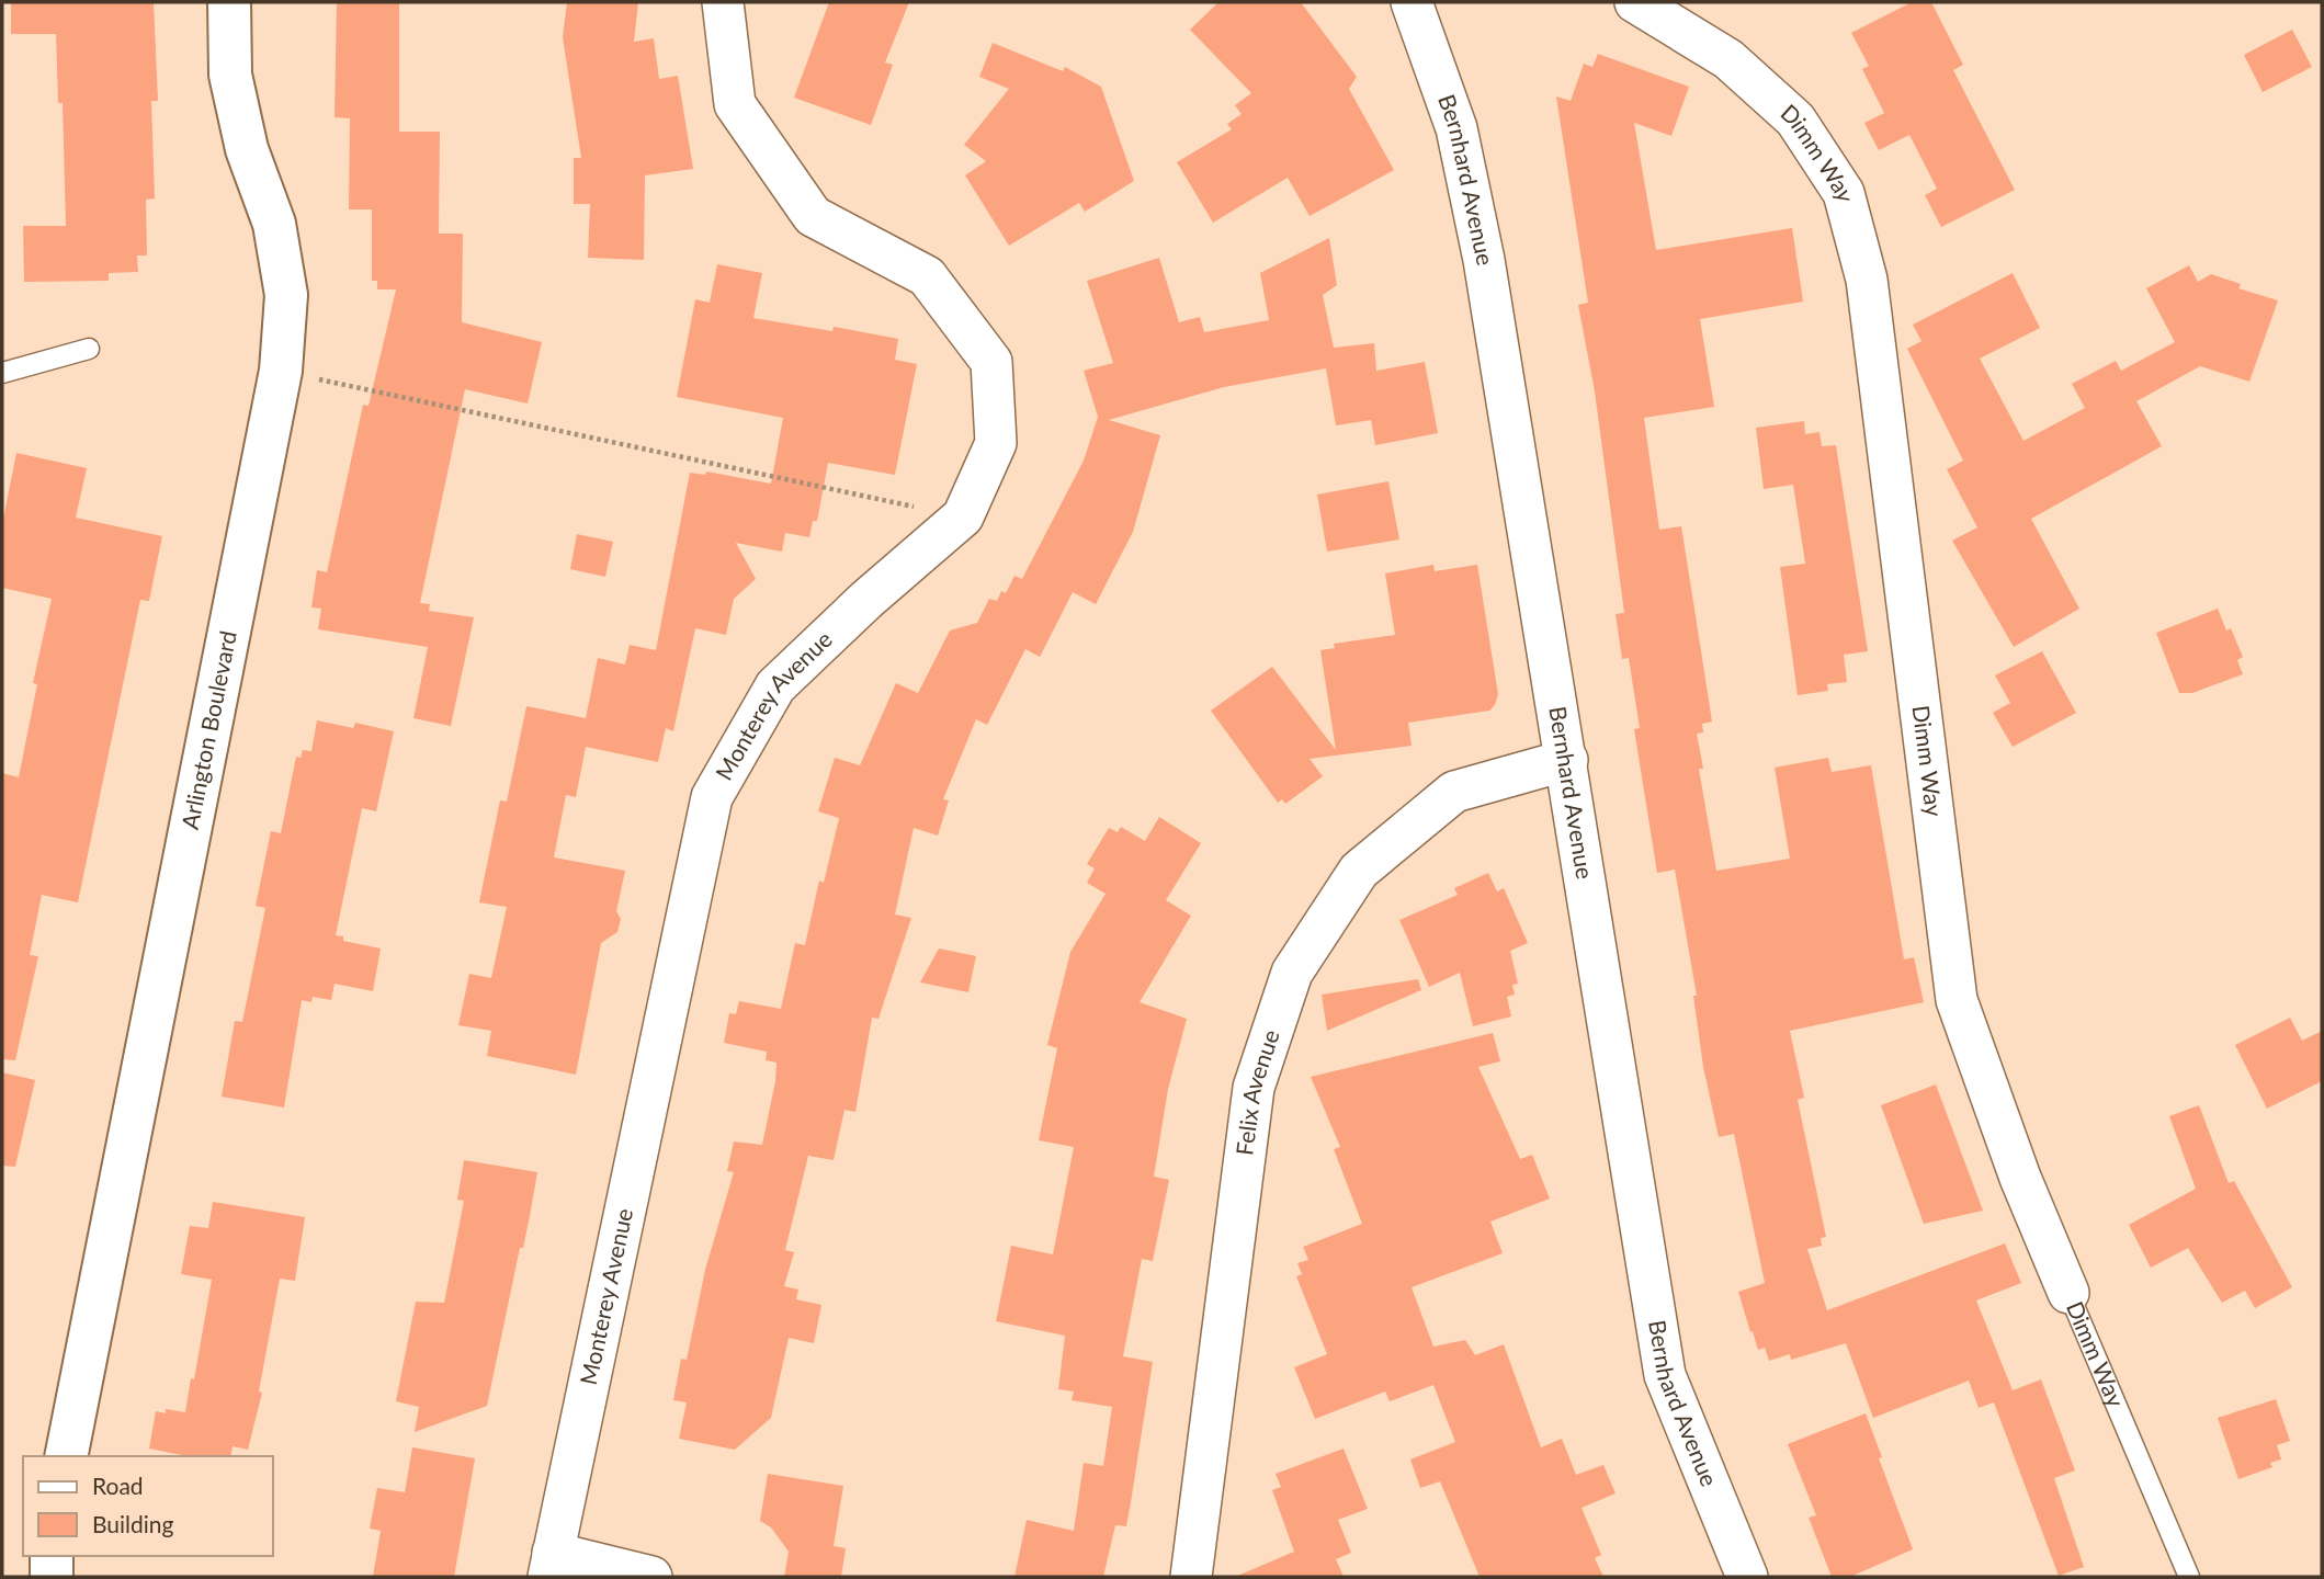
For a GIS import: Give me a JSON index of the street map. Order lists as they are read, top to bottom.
{
  "streets": {
    "main road": ["Arlington Boulevard"],
    "street": [
      "Dimm Way",
      "Bernhard Avenue",
      "Monterey Avenue",
      "Felix Avenue"
    ]
  },
  "crossings": [
    ["Bernhard Avenue", "Felix Avenue"]
  ],
  "legend": ["Road", "Building"]
}
